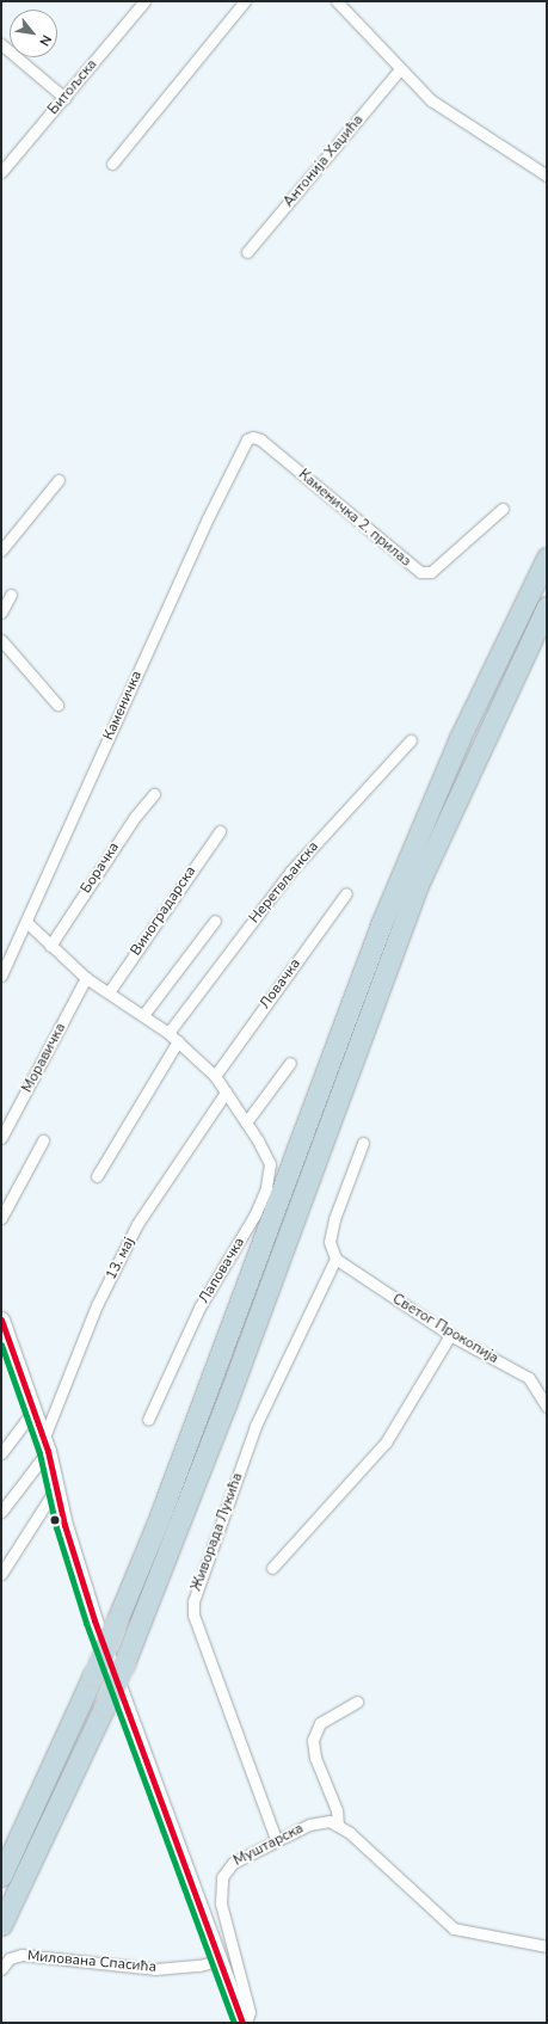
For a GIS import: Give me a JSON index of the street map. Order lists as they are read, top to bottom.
{
  "streets": {
    "street": [
      "Битољска",
      "Антонија Хаџића",
      "Каменичка 2. прилаз",
      "Каменичка",
      "Борачка",
      "Неретвљанска",
      "Виноградарска",
      "Ловачка",
      "Моравичка",
      "13. мај",
      "Лаповачка",
      "Светог Прокопија",
      "Живорада Лукића",
      "Муштарска",
      "Милована Спасића"
    ]
  },
  "crossings": [
    ["Каменичка 2. прилаз", "Каменичка"],
    ["Каменичка", "Лаповачка"],
    ["Борачка", "Лаповачка"],
    ["Неретвљанска", "Лаповачка"],
    ["Виноградарска", "Лаповачка"],
    ["Ловачка", "Лаповачка"],
    ["Моравичка", "Лаповачка"],
    ["13. мај", "Лаповачка"],
    ["Светог Прокопија", "Живорада Лукића"],
    ["Живорада Лукића", "Муштарска"]
  ],
  "north": "bottom right"
}
